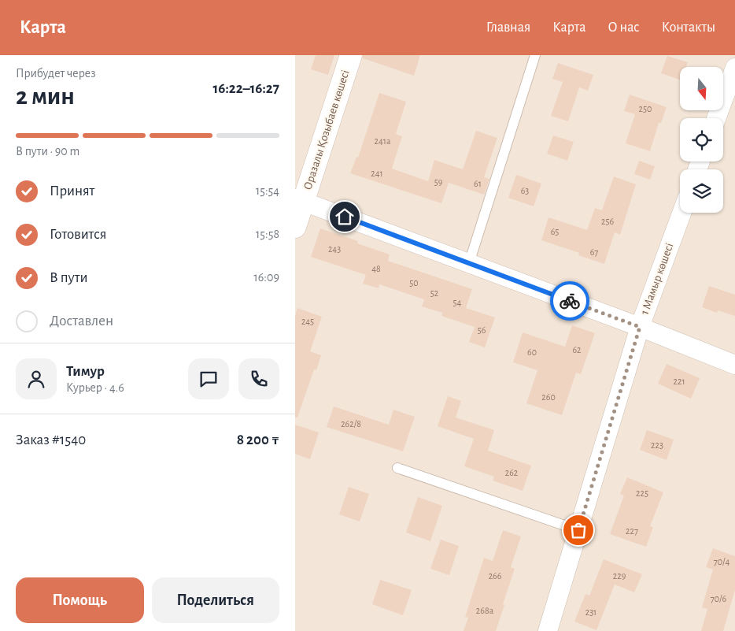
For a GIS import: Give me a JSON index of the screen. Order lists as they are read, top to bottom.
{
  "streets": {
    "street": ["Оразалы Қозыбаев көшесі", "1 Мамыр көшесі"]
  },
  "house_numbers": [
    "250",
    "241а",
    "241",
    "59",
    "61",
    "63",
    "256",
    "65",
    "243",
    "67",
    "48",
    "50",
    "52",
    "54",
    "245",
    "56",
    "62",
    "60",
    "221",
    "260",
    "262/8",
    "223",
    "262",
    "225",
    "227",
    "70/4",
    "266",
    "229",
    "70/6",
    "268а",
    "231"
  ],
  "north": "bottom",
  "page": {
    "header": "Карта",
    "nav": [
      "Главная",
      "Карта",
      "О нас",
      "Контакты"
    ],
    "heading": ["2 мин", "Прибудет через", "16:22–16:27"],
    "panel": [
      "Тимур",
      "Курьер · 4.6",
      "Заказ #1540",
      "8 200 ₸"
    ],
    "bar": "В пути · 90 m",
    "list": [
      ["Принят", "15:54"],
      ["Готовится", "15:58"],
      ["В пути", "16:09"],
      "Доставлен"
    ],
    "buttons": ["Помощь", "Поделиться"]
  }
}
